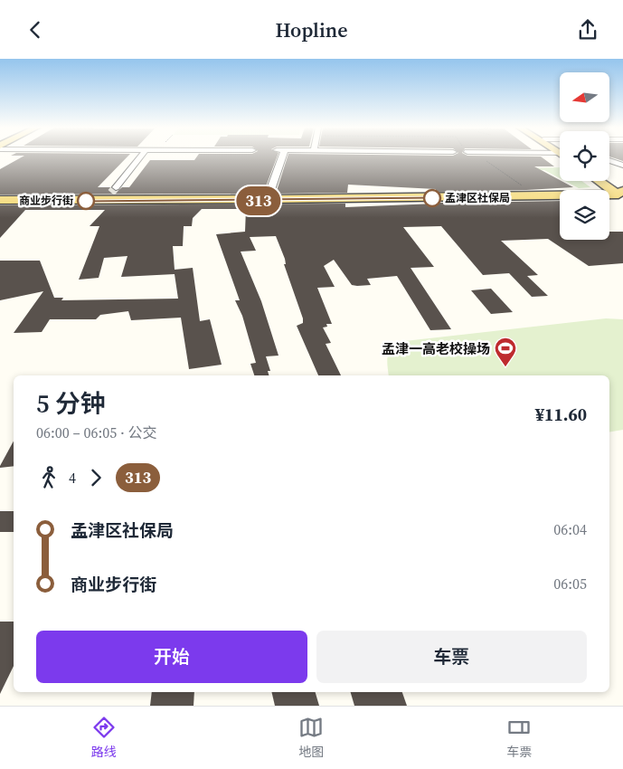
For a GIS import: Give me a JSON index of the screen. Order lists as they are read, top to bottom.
{
  "places": {
    "other": ["孟津区社保局", "商业步行街"],
    "sports": ["孟津一高老校操场"]
  },
  "lines": ["bus line 313"],
  "north": "left",
  "page": {
    "header": "Hopline",
    "on_map": "313",
    "heading": ["5 分钟", "06:00 – 06:05 · 公交", "¥11.60"],
    "legs": ["4", "313"],
    "list": [
      {
        "name": "孟津区社保局",
        "value": "06:04"
      },
      {
        "name": "商业步行街",
        "value": "06:05"
      }
    ],
    "buttons": ["开始", "车票"],
    "tabs": ["路线", "地图", "车票"]
  }
}
